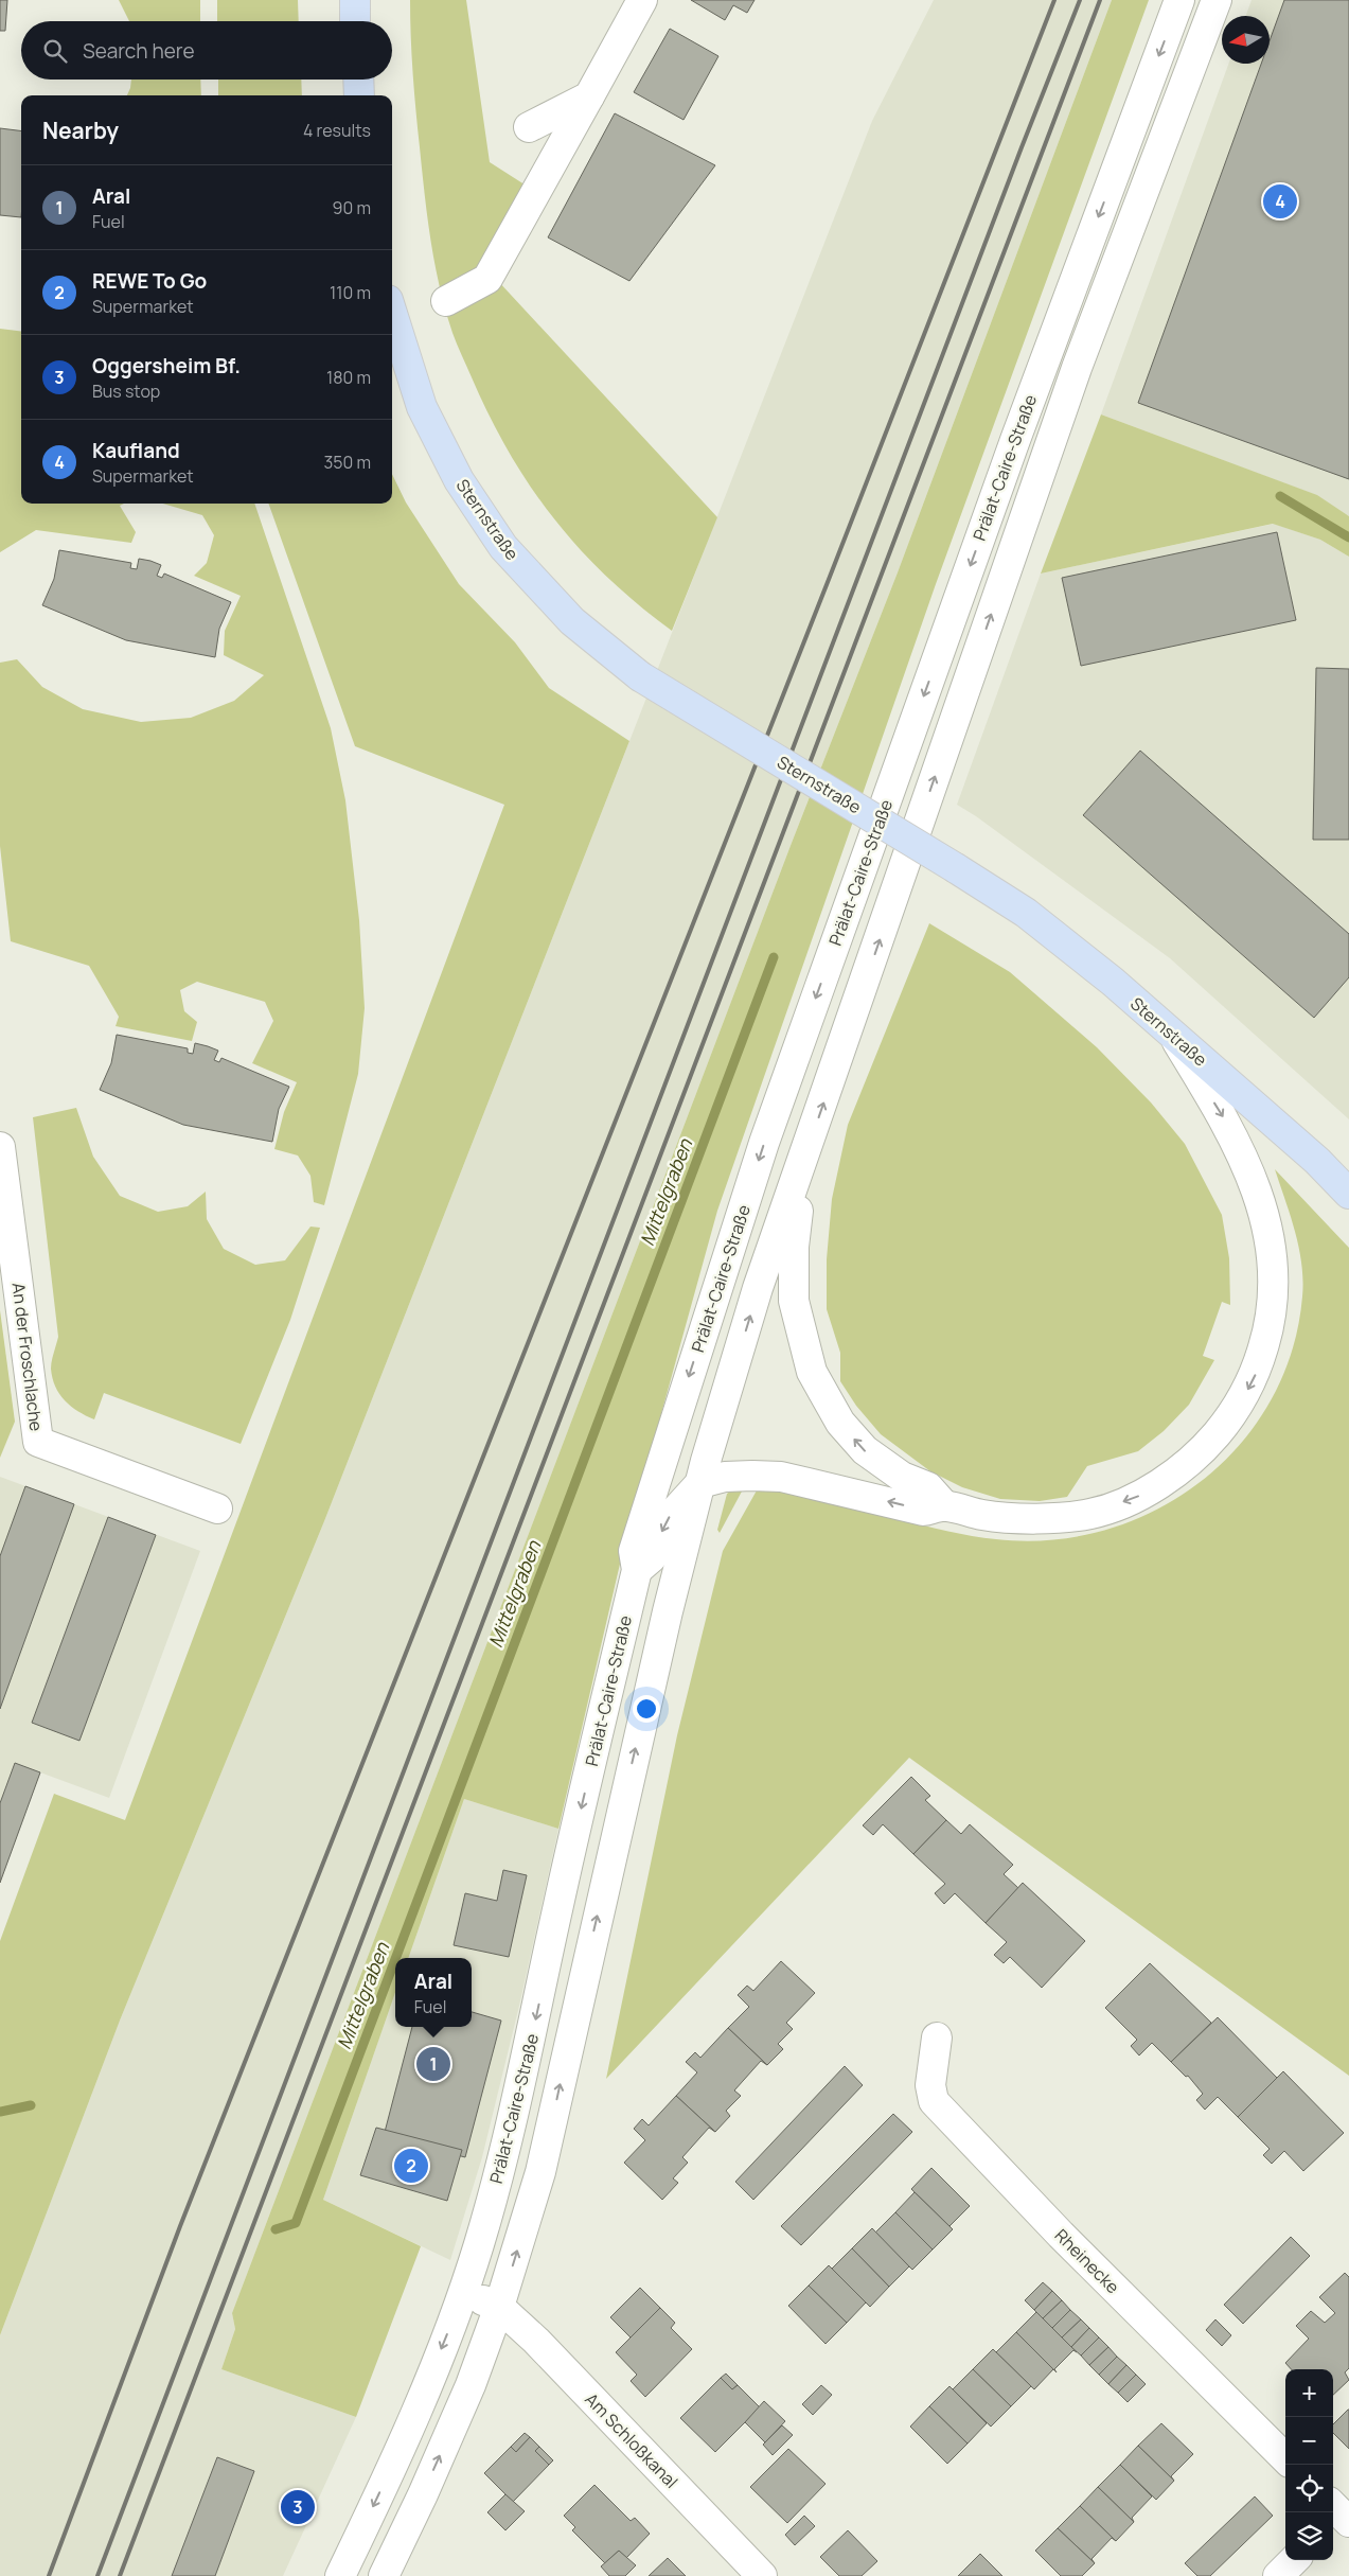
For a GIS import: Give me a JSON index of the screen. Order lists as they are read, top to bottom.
{
  "streets": {
    "main road": ["Sternstraße"],
    "street": [
      "Prälat-Caire-Straße",
      "An der Froschlache",
      "Rheinecke",
      "Am Schloßkanal"
    ]
  },
  "crossings": [
    ["Prälat-Caire-Straße", "Am Schloßkanal"]
  ],
  "water": ["Mittelgraben"],
  "north": "left",
  "page": {
    "search": "Search here",
    "heading": ["Nearby", "4 results"],
    "list": [
      {
        "mark": "1",
        "name": "Aral",
        "note": "Fuel",
        "value": "90 m"
      },
      {
        "mark": "2",
        "name": "REWE To Go",
        "note": "Supermarket",
        "value": "110 m"
      },
      {
        "mark": "3",
        "name": "Oggersheim Bf.",
        "note": "Bus stop",
        "value": "180 m"
      },
      {
        "mark": "4",
        "name": "Kaufland",
        "note": "Supermarket",
        "value": "350 m"
      }
    ],
    "pins": [
      "4",
      "1",
      "2",
      "3"
    ],
    "popup": ["Aral", "Fuel"],
    "map_buttons": ["+", "−"]
  }
}
